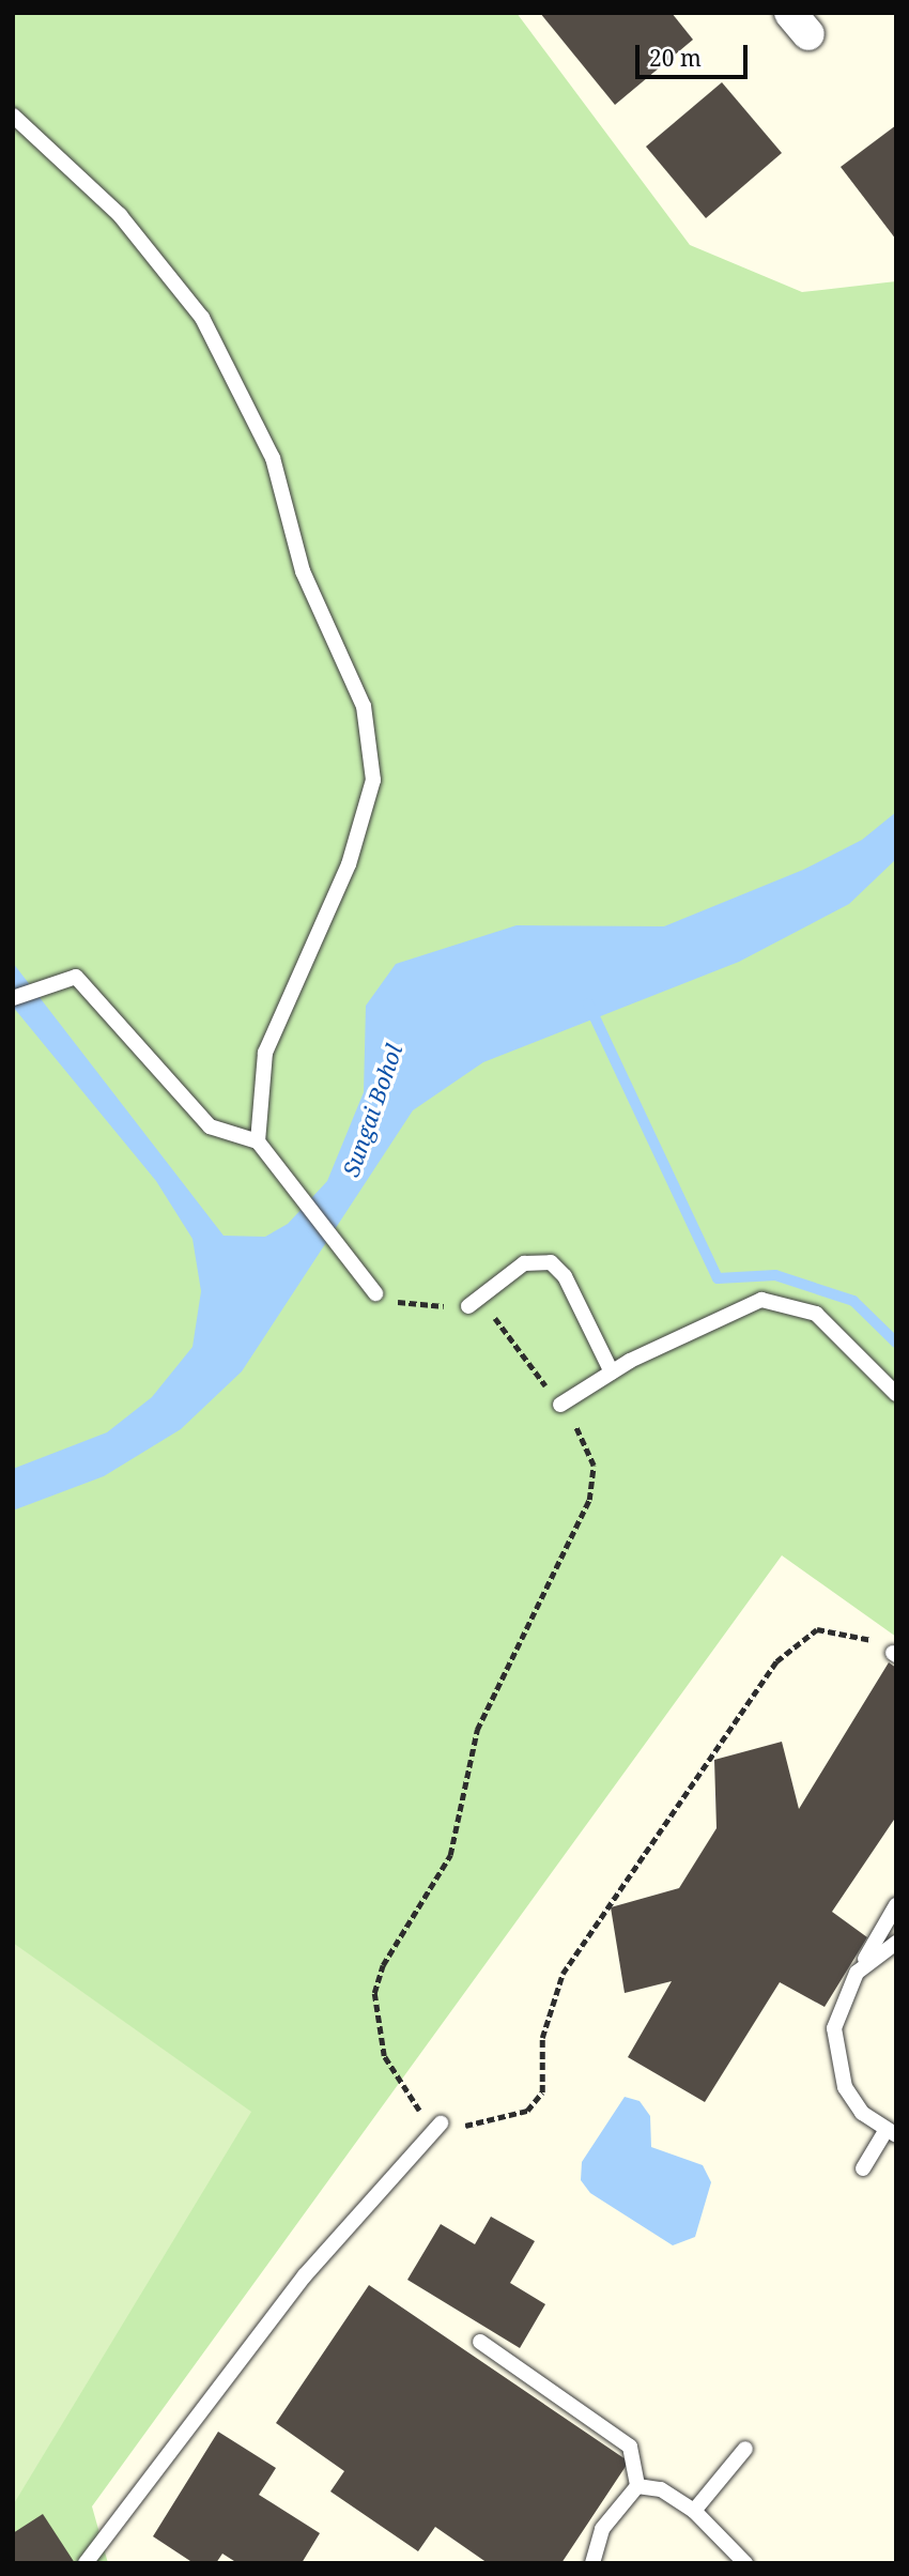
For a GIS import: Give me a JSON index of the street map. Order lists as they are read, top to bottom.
{
  "water": ["Sungai Bohol"],
  "scale_bar": "20 m"
}
